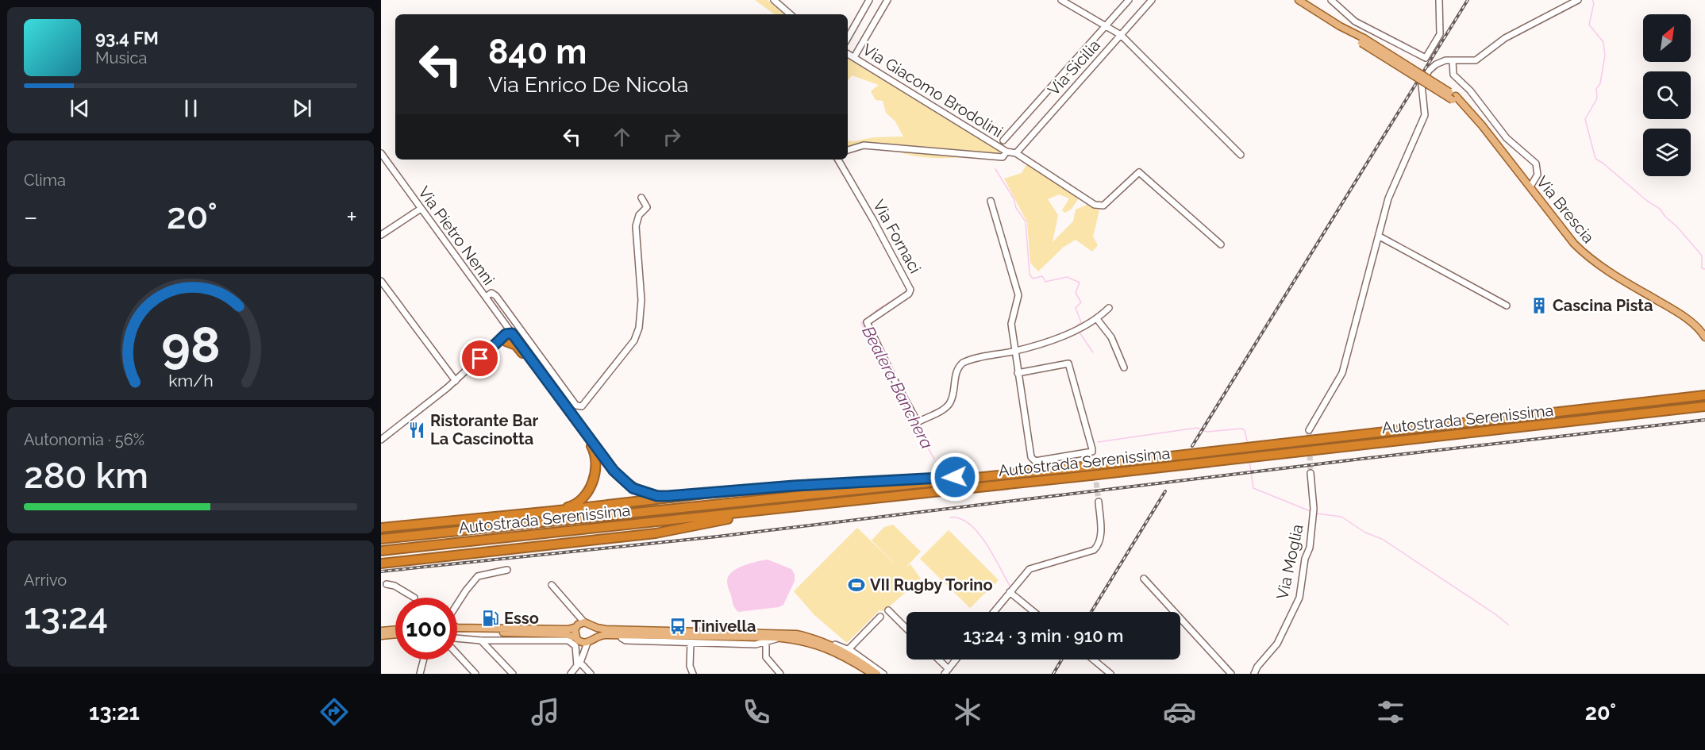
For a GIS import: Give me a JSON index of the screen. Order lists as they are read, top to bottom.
{
  "streets": {
    "highway": ["Autostrada Serenissima"],
    "main road": ["Via Brescia"],
    "street": [
      "Via Sicilia",
      "Via Giacomo Brodolini",
      "Via Pietro Nenni",
      "Via Fornaci",
      "Via Moglia"
    ]
  },
  "water": ["Bealera Banchera"],
  "places": {
    "building": ["Cascina Pista"],
    "restaurant": ["Ristorante Bar La Cascinotta"],
    "sports": ["VII Rugby Torino"],
    "fuel station": ["Esso"],
    "bus stop": ["Tinivella"]
  },
  "north": "top right",
  "page": {
    "turn": ["840 m", "Via Enrico De Nicola"],
    "song": ["93.4 FM", "Musica"],
    "tile": [
      "Clima",
      ["Autonomia · 56%", "280 km"],
      ["Arrivo", "13:24"]
    ],
    "heat": ["−", "20°", "+"],
    "limit": "100",
    "trip": "13:24 · 3 min · 910 m",
    "tabs": ["13:21", "20°"],
    "gauge": ["98", "km/h"]
  }
}
